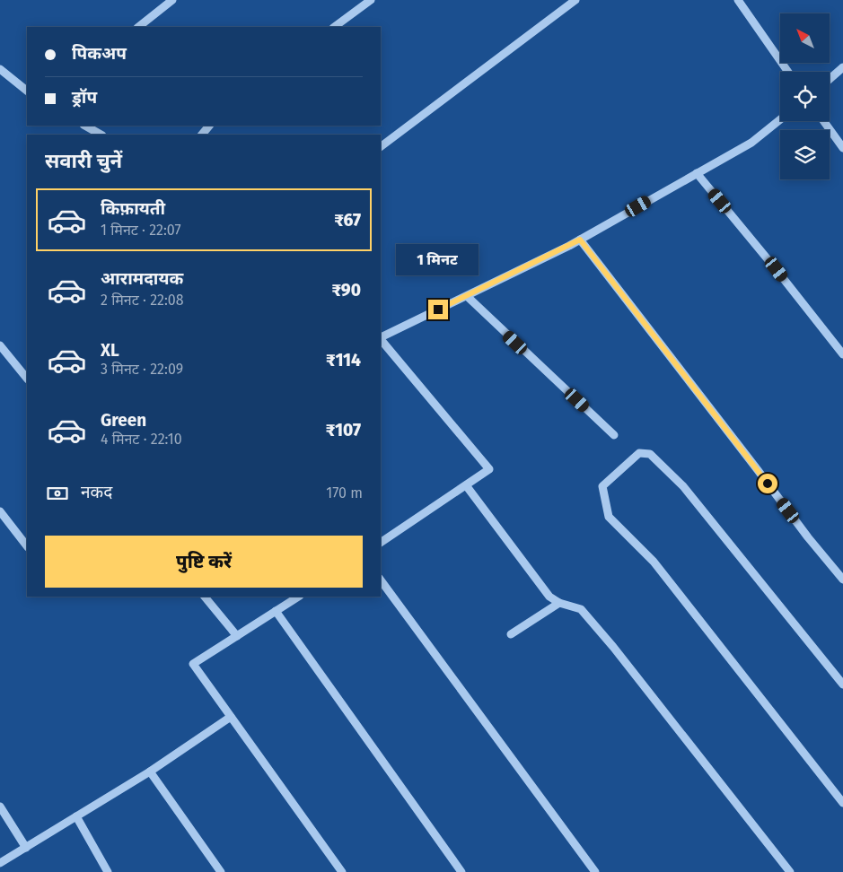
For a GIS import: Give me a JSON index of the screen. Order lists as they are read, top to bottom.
{
  "north": "top left",
  "page": {
    "banner": ["पिकअप", "ड्रॉप"],
    "heading": "सवारी चुनें",
    "list": [
      {
        "name": "किफ़ायती",
        "note": "1 मिनट · 22:07",
        "value": "₹67"
      },
      {
        "name": "आरामदायक",
        "note": "2 मिनट · 22:08",
        "value": "₹90"
      },
      {
        "name": "XL",
        "note": "3 मिनट · 22:09",
        "value": "₹114"
      },
      {
        "name": "Green",
        "note": "4 मिनट · 22:10",
        "value": "₹107"
      }
    ],
    "bubble": "1 मिनट",
    "pay": ["नकद", "170 m"],
    "buttons": "पुष्टि करें"
  }
}
